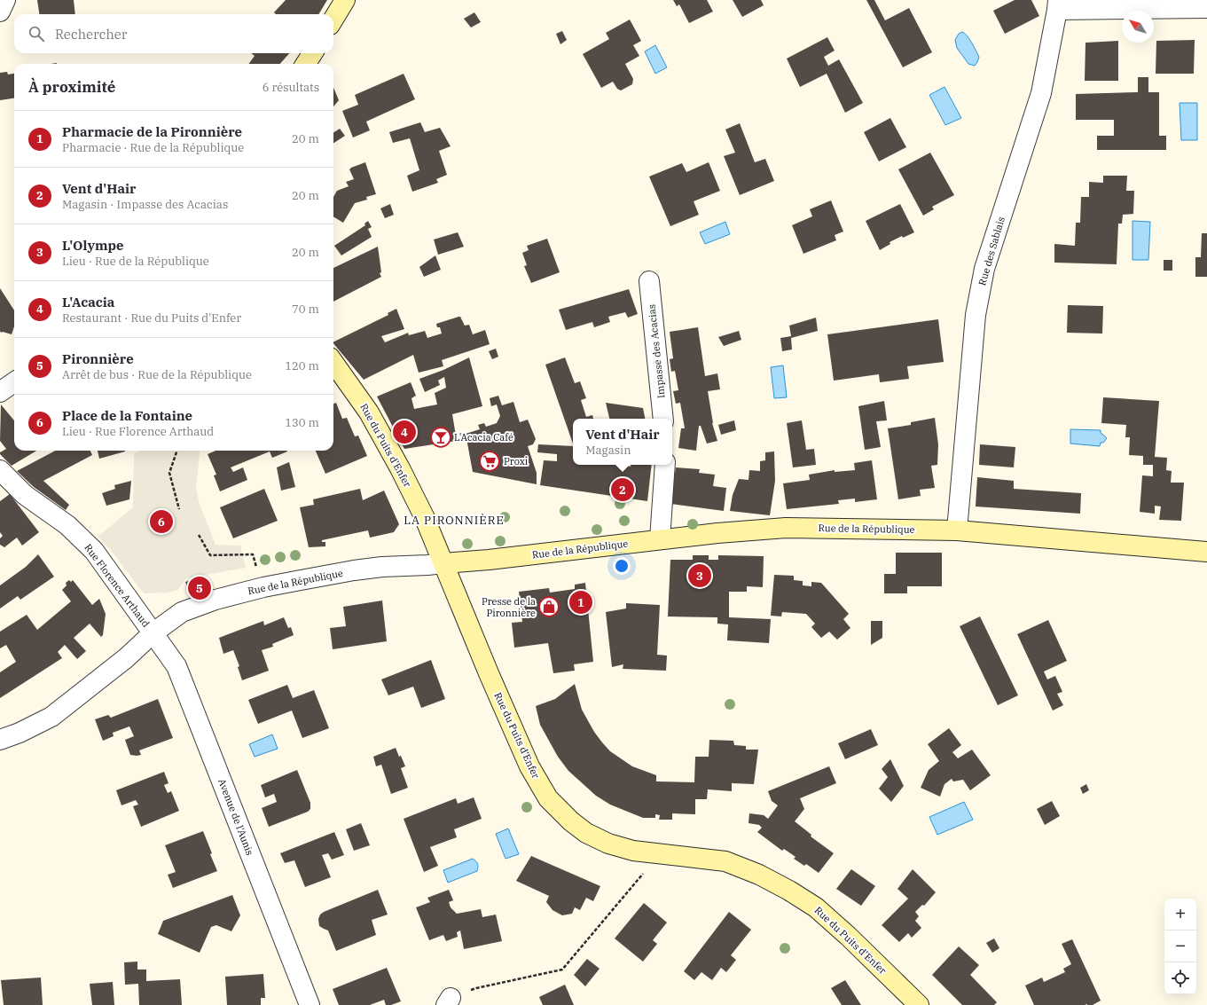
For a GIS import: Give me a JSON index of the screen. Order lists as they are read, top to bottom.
{
  "streets": {
    "street": [
      "Rue des Sablais",
      "Impasse des Acacias",
      "Rue du Puits d'Enfer",
      "Rue de la République",
      "Rue Florence Arthaud",
      "Avenue de l'Aunis"
    ]
  },
  "crossings": [
    ["Rue des Sablais", "Rue de la République"],
    ["Rue du Puits d'Enfer", "Rue de la République"],
    ["Rue de la République", "Rue Florence Arthaud"],
    ["Rue de la République", "Avenue de l'Aunis"],
    ["Rue Florence Arthaud", "Avenue de l'Aunis"]
  ],
  "districts": ["LA PIRONNIÈRE"],
  "places": {
    "bar": ["L'Acacia Café"],
    "supermarket": ["Proxi"],
    "shop": ["Presse de la Pironnière"]
  },
  "north": "top left",
  "page": {
    "search": "Rechercher",
    "heading": ["À proximité", "6 résultats"],
    "list": [
      {
        "mark": "1",
        "name": "Pharmacie de la Pironnière",
        "note": "Pharmacie · Rue de la République",
        "value": "20 m"
      },
      {
        "mark": "2",
        "name": "Vent d'Hair",
        "note": "Magasin · Impasse des Acacias",
        "value": "20 m"
      },
      {
        "mark": "3",
        "name": "L'Olympe",
        "note": "Lieu · Rue de la République",
        "value": "20 m"
      },
      {
        "mark": "4",
        "name": "L'Acacia",
        "note": "Restaurant · Rue du Puits d'Enfer",
        "value": "70 m"
      },
      {
        "mark": "5",
        "name": "Pironnière",
        "note": "Arrêt de bus · Rue de la République",
        "value": "120 m"
      },
      {
        "mark": "6",
        "name": "Place de la Fontaine",
        "note": "Lieu · Rue Florence Arthaud",
        "value": "130 m"
      }
    ],
    "popup": ["Vent d'Hair", "Magasin"],
    "pins": [
      "4",
      "2",
      "6",
      "3",
      "5",
      "1"
    ],
    "map_buttons": ["+", "−"]
  }
}
